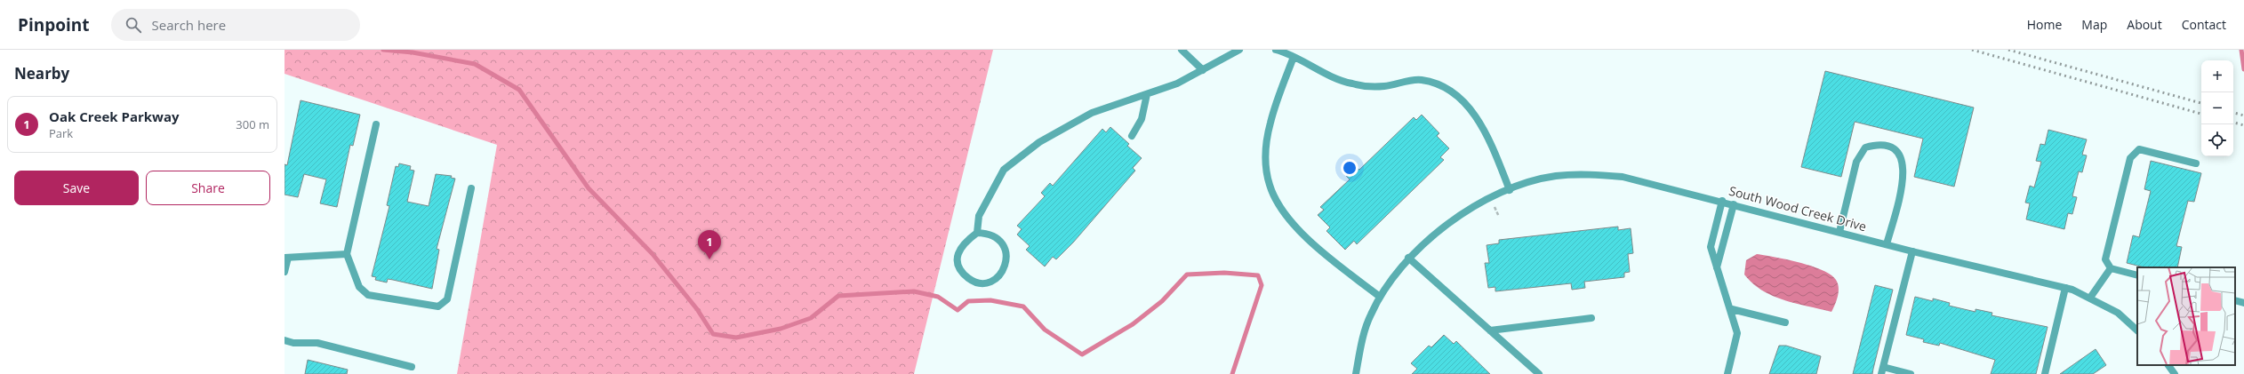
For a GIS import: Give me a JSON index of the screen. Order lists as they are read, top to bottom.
{
  "streets": {
    "street": ["South Wood Creek Drive"]
  },
  "page": {
    "header": "Pinpoint",
    "search": "Search here",
    "nav": [
      "Home",
      "Map",
      "About",
      "Contact"
    ],
    "heading": "Nearby",
    "map_buttons": ["+", "−"],
    "list": [
      {
        "mark": "1",
        "name": "Oak Creek Parkway",
        "note": "Park",
        "value": "300 m"
      }
    ],
    "buttons": ["Save", "Share"],
    "pins": "1"
  }
}
